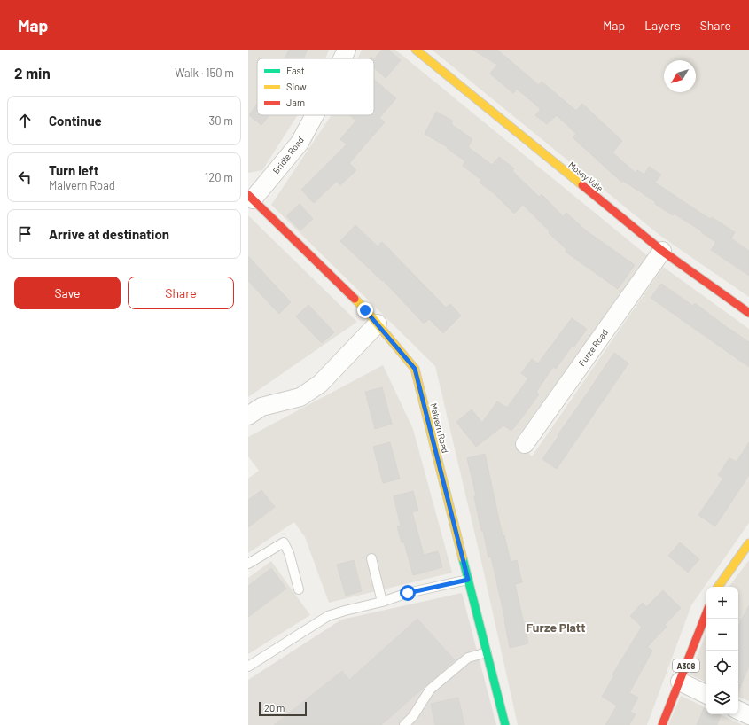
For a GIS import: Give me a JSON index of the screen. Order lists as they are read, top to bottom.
{
  "streets": {
    "street": [
      "Bridle Road",
      "Mossy Vale",
      "Furze Road",
      "Malvern Road",
      "A308"
    ]
  },
  "crossings": [
    ["Bridle Road", "Malvern Road"],
    ["Mossy Vale", "Furze Road"]
  ],
  "districts": ["Furze Platt"],
  "legend": ["Fast", "Slow", "Jam"],
  "scale_bar": "20 m",
  "north": "bottom left",
  "page": {
    "header": "Map",
    "nav": ["Map", "Layers", "Share"],
    "heading": ["2 min", "Walk · 150 m"],
    "list": [
      ["Continue", "30 m"],
      ["Turn left", "Malvern Road", "120 m"],
      "Arrive at destination"
    ],
    "buttons": ["Save", "Share"],
    "map_buttons": ["+", "−"],
    "scale": "20 m"
  }
}
